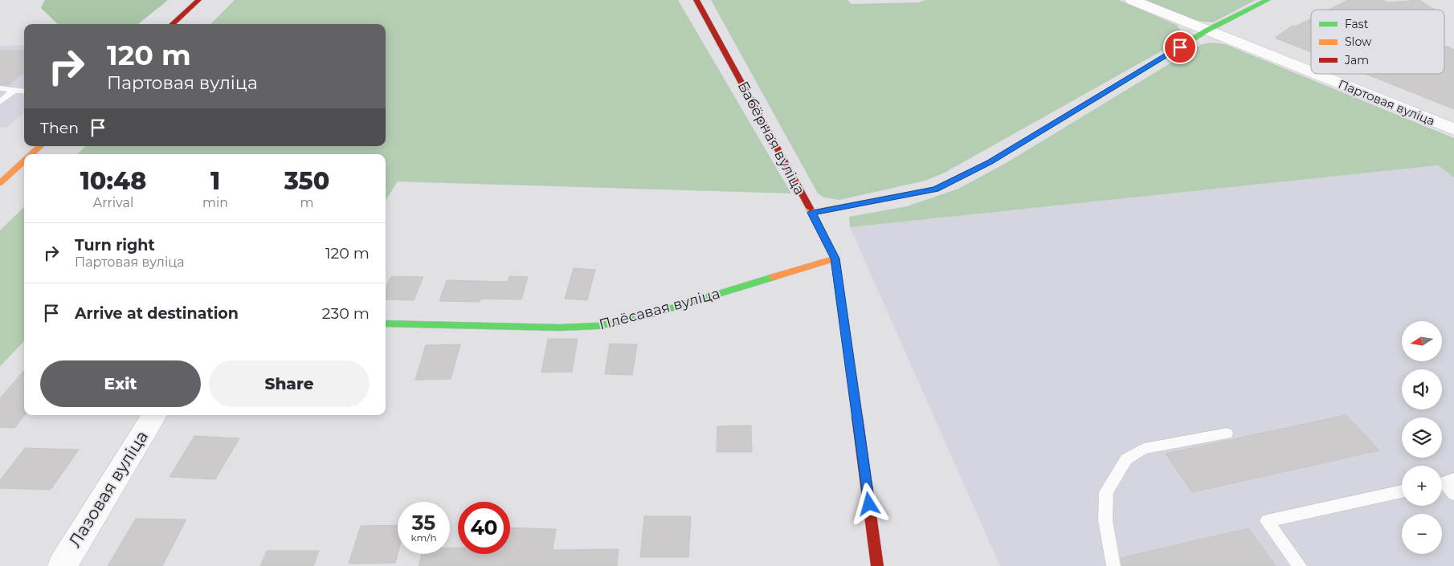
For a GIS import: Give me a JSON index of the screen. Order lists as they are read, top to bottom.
{
  "streets": {
    "street": [
      "Партовая вуліца",
      "Бабёрная вуліца",
      "Плёсавая вуліца",
      "Лазовая вуліца"
    ]
  },
  "crossings": [
    ["Бабёрная вуліца", "Плёсавая вуліца"]
  ],
  "legend": ["Fast", "Slow", "Jam"],
  "north": "left",
  "page": {
    "turn": ["120 m", "Партовая вуліца"],
    "then": "Then",
    "eta": [
      "10:48",
      "Arrival",
      "1",
      "min",
      "350",
      "m"
    ],
    "list": [
      {
        "name": "Turn right",
        "note": "Партовая вуліца",
        "value": "120 m"
      },
      {
        "name": "Arrive at destination",
        "value": "230 m"
      }
    ],
    "map_buttons": ["+", "−"],
    "buttons": ["Exit", "Share"],
    "speed": "35 km/h",
    "limit": "40"
  }
}
